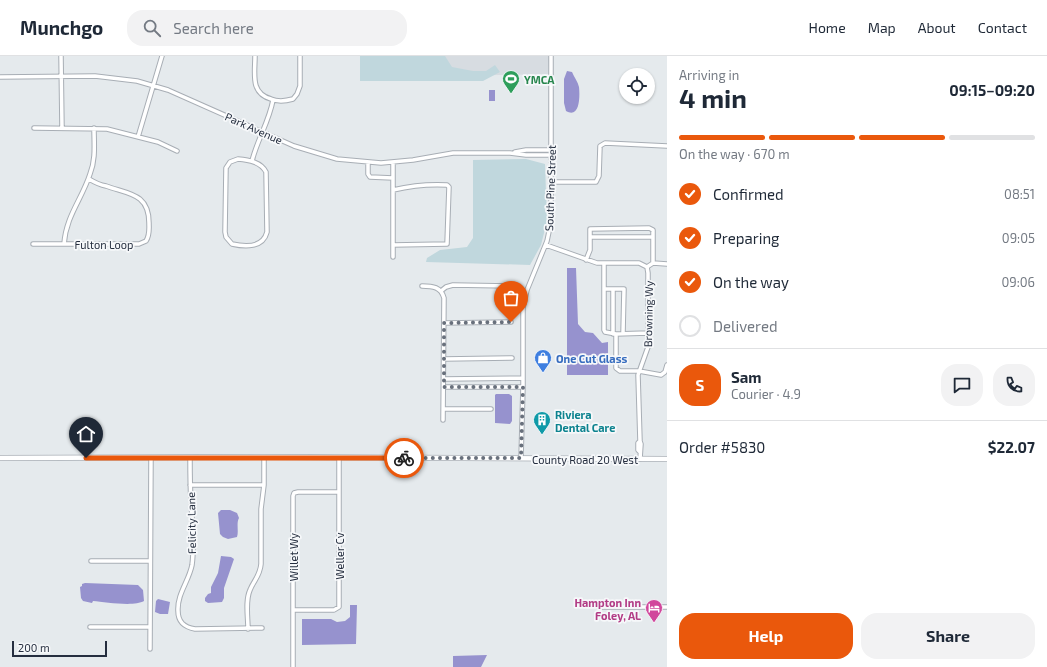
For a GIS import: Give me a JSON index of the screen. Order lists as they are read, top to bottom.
{
  "streets": {
    "street": [
      "Park Avenue",
      "South Pine Street",
      "Fulton Loop",
      "Browning Wy",
      "County Road 20 West",
      "Felicity Lane",
      "Weller Cv",
      "Willet Wy"
    ]
  },
  "crossings": [
    ["Park Avenue", "South Pine Street"],
    ["South Pine Street", "Browning Wy"],
    ["South Pine Street", "County Road 20 West"],
    ["Browning Wy", "County Road 20 West"],
    ["County Road 20 West", "Felicity Lane"],
    ["County Road 20 West", "Weller Cv"],
    ["Weller Cv", "Willet Wy"]
  ],
  "places": {
    "sports": ["YMCA"],
    "shop": ["One Cut Glass"],
    "building": ["Riviera Dental Care"],
    "hotel": ["Hampton Inn Foley, AL"]
  },
  "scale_bar": "200 m",
  "page": {
    "header": "Munchgo",
    "search": "Search here",
    "nav": [
      "Home",
      "Map",
      "About",
      "Contact"
    ],
    "heading": ["4 min", "Arriving in", "09:15–09:20"],
    "panel": [
      "Sam",
      "Courier · 4.9",
      "Order #5830",
      "$22.07"
    ],
    "bar": "On the way · 670 m",
    "list": [
      ["Confirmed", "08:51"],
      ["Preparing", "09:05"],
      ["On the way", "09:06"],
      "Delivered"
    ],
    "round": "S",
    "buttons": ["Help", "Share"],
    "scale": "200 m"
  }
}
